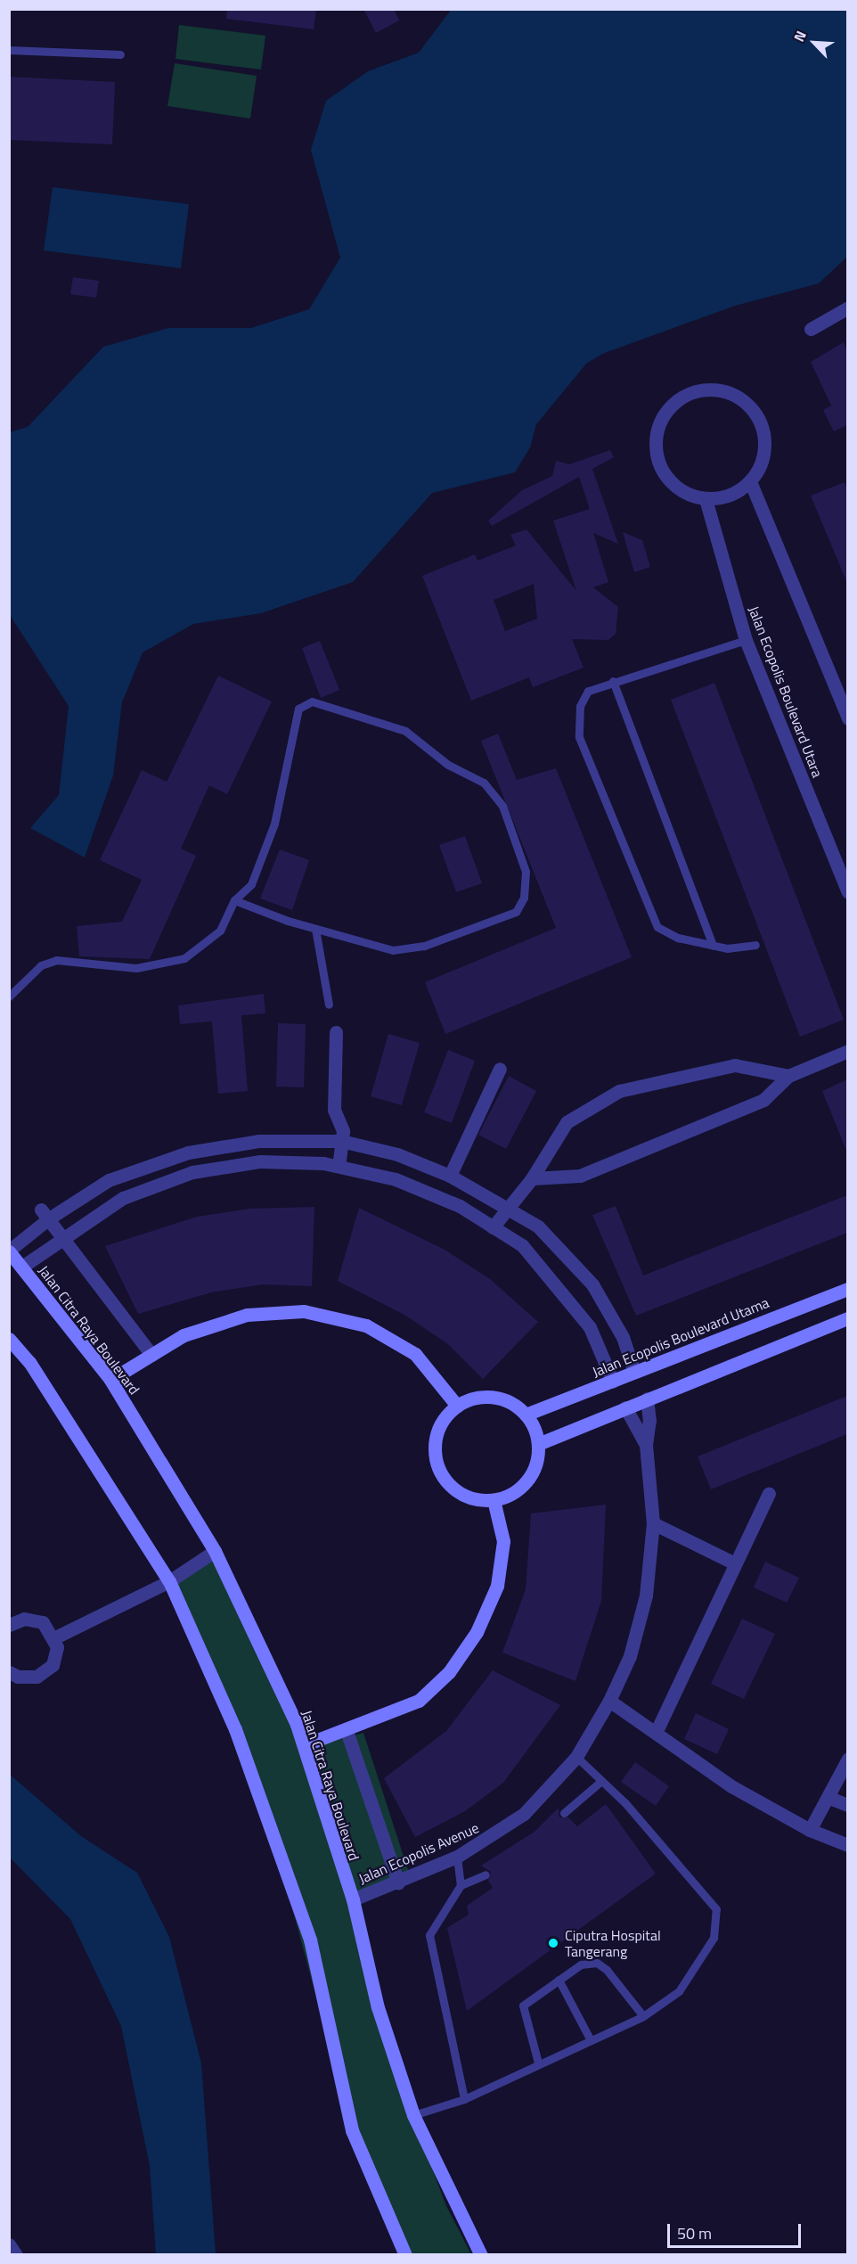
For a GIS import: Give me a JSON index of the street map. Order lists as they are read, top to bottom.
{
  "streets": {
    "main road": ["Jalan Citra Raya Boulevard", "Jalan Ecopolis Boulevard Utama"],
    "street": ["Jalan Ecopolis Boulevard Utara", "Jalan Ecopolis Avenue"]
  },
  "crossings": [
    ["Jalan Citra Raya Boulevard", "Jalan Ecopolis Avenue"]
  ],
  "places": ["Ciputra Hospital Tangerang"],
  "scale_bar": "50 m",
  "north": "top left"
}
